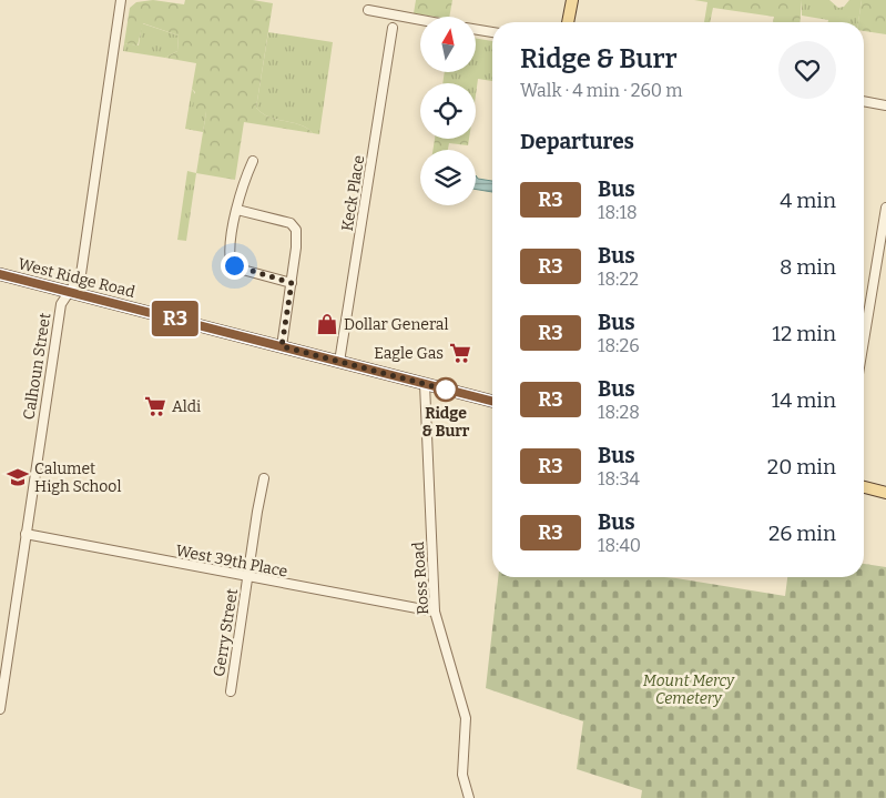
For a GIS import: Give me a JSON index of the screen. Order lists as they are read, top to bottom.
{
  "streets": {
    "main road": ["West Ridge Road"],
    "street": [
      "Keck Place",
      "Calhoun Street",
      "West 39th Place",
      "Ross Road",
      "Gerry Street"
    ]
  },
  "crossings": [
    ["Keck Place", "West Ridge Road"],
    ["West Ridge Road", "Calhoun Street"],
    ["West Ridge Road", "Ross Road"],
    ["Calhoun Street", "West 39th Place"],
    ["West 39th Place", "Ross Road"],
    ["West 39th Place", "Gerry Street"]
  ],
  "parks": ["Mount Mercy Cemetery"],
  "places": {
    "shop": ["Dollar General"],
    "supermarket": ["Eagle Gas", "Aldi"],
    "other": ["Ridge & Burr"],
    "school or university": ["Calumet High School"]
  },
  "lines": ["bus line R3"],
  "north": "top",
  "page": {
    "on_map": "R3",
    "heading": [
      ["Ridge & Burr", "Walk · 4 min · 260 m"],
      "Departures"
    ],
    "list": [
      {
        "mark": "R3",
        "name": "Bus",
        "note": "18:18",
        "value": "4 min"
      },
      {
        "mark": "R3",
        "name": "Bus",
        "note": "18:22",
        "value": "8 min"
      },
      {
        "mark": "R3",
        "name": "Bus",
        "note": "18:26",
        "value": "12 min"
      },
      {
        "mark": "R3",
        "name": "Bus",
        "note": "18:28",
        "value": "14 min"
      },
      {
        "mark": "R3",
        "name": "Bus",
        "note": "18:34",
        "value": "20 min"
      },
      {
        "mark": "R3",
        "name": "Bus",
        "note": "18:40",
        "value": "26 min"
      }
    ]
  }
}
